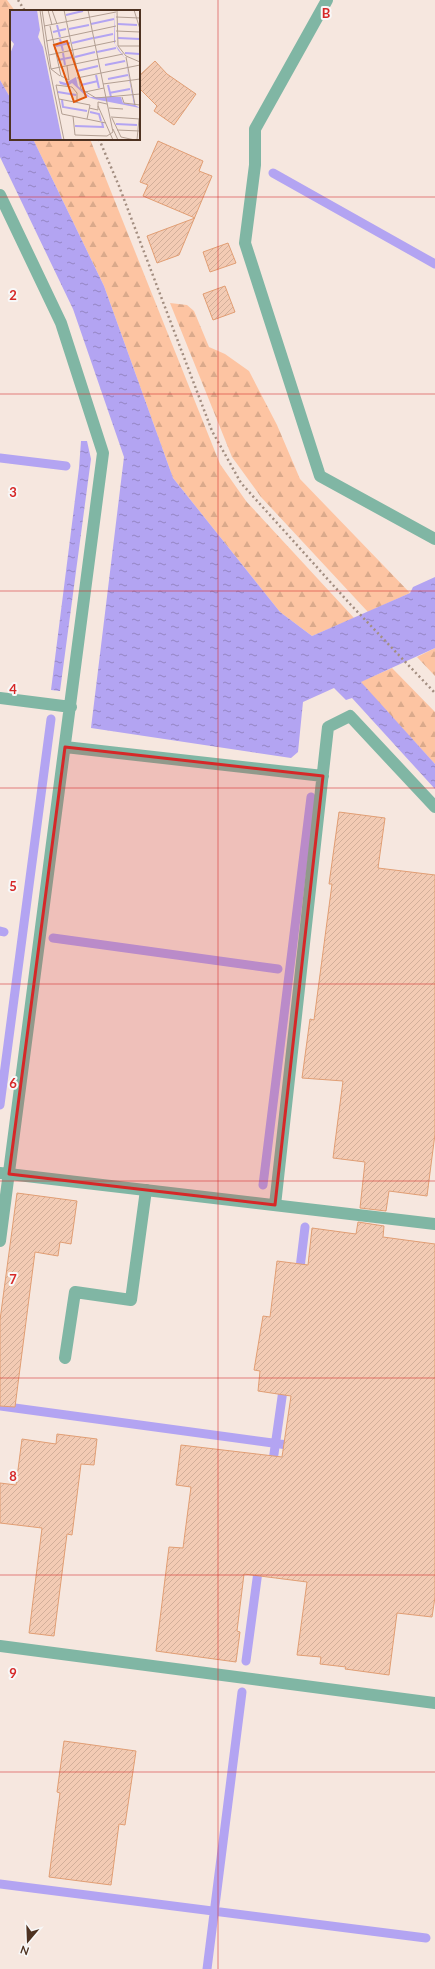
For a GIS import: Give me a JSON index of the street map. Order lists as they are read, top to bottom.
{
  "north": "bottom",
  "grid": {
    "columns": ["B"],
    "rows": [
      "2",
      "3",
      "4",
      "5",
      "6",
      "7",
      "8",
      "9"
    ]
  }
}
